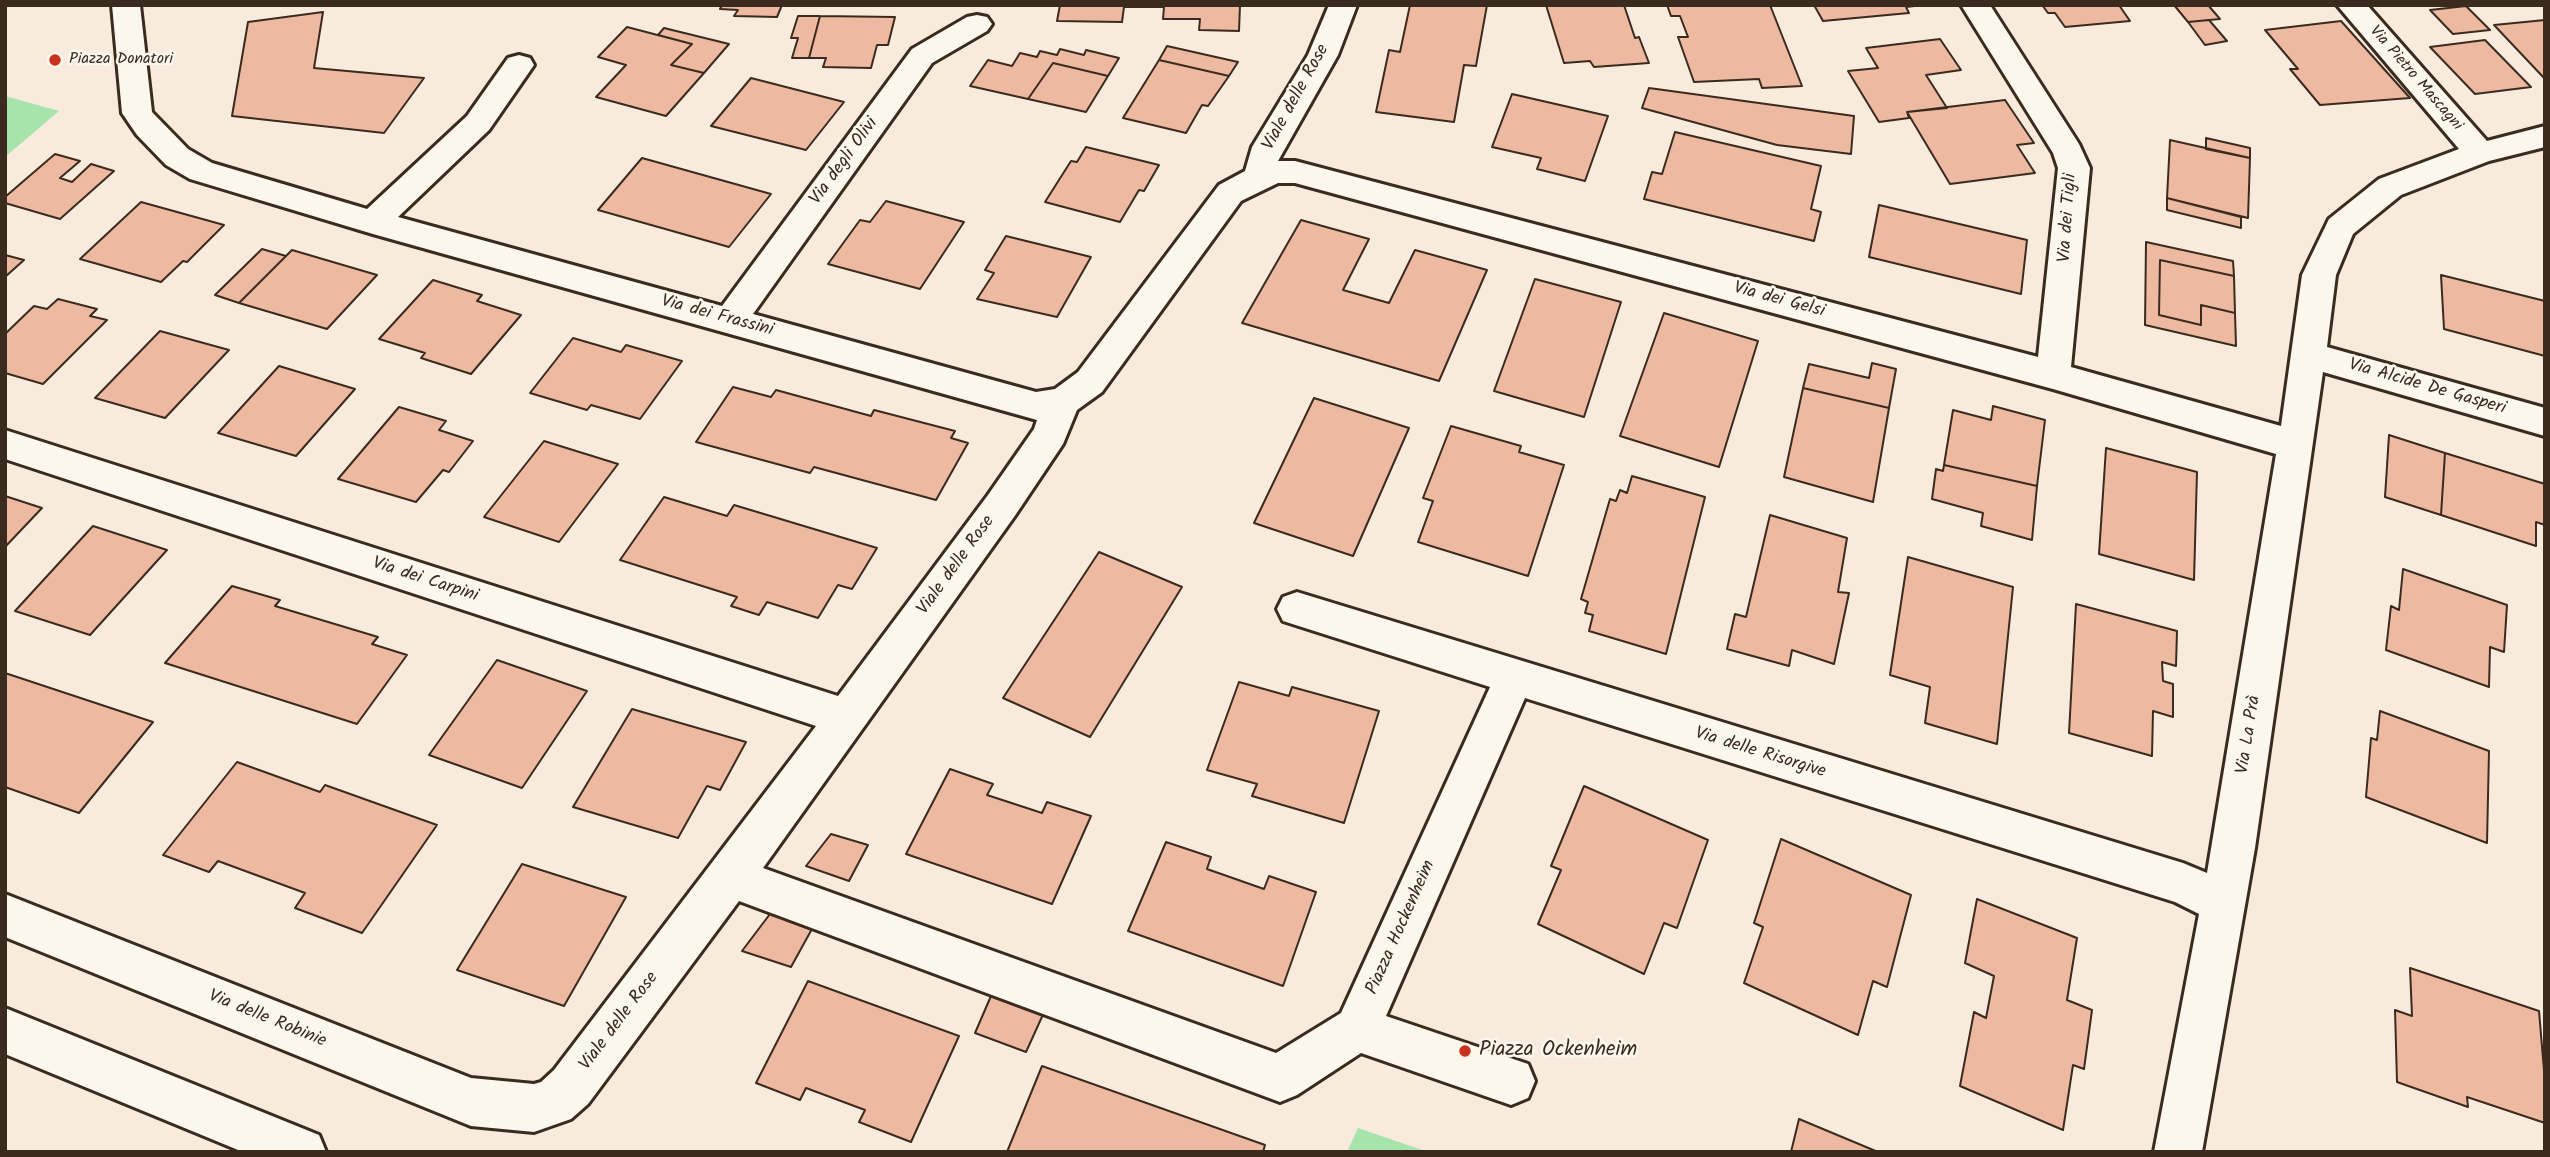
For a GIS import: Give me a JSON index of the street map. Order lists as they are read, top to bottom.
{
  "streets": {
    "street": [
      "Via Pietro Mascagni",
      "Viale delle Rose",
      "Via degli Olivi",
      "Via dei Tigli",
      "Via dei Gelsi",
      "Via dei Frassini",
      "Via Alcide De Gasperi",
      "Via dei Carpini",
      "Via La Prà",
      "Via delle Risorgive",
      "Piazza Hockenheim",
      "Via delle Robinie"
    ]
  },
  "crossings": [
    ["Via Pietro Mascagni", "Via La Prà"],
    ["Viale delle Rose", "Via dei Gelsi"],
    ["Viale delle Rose", "Via dei Frassini"],
    ["Viale delle Rose", "Via dei Carpini"],
    ["Viale delle Rose", "Via delle Robinie"],
    ["Via degli Olivi", "Via dei Frassini"],
    ["Via dei Tigli", "Via dei Gelsi"],
    ["Via dei Gelsi", "Via La Prà"],
    ["Via Alcide De Gasperi", "Via La Prà"],
    ["Via La Prà", "Via delle Risorgive"],
    ["Via delle Risorgive", "Piazza Hockenheim"]
  ],
  "places": ["Piazza Donatori", "Piazza Ockenheim"]
}
